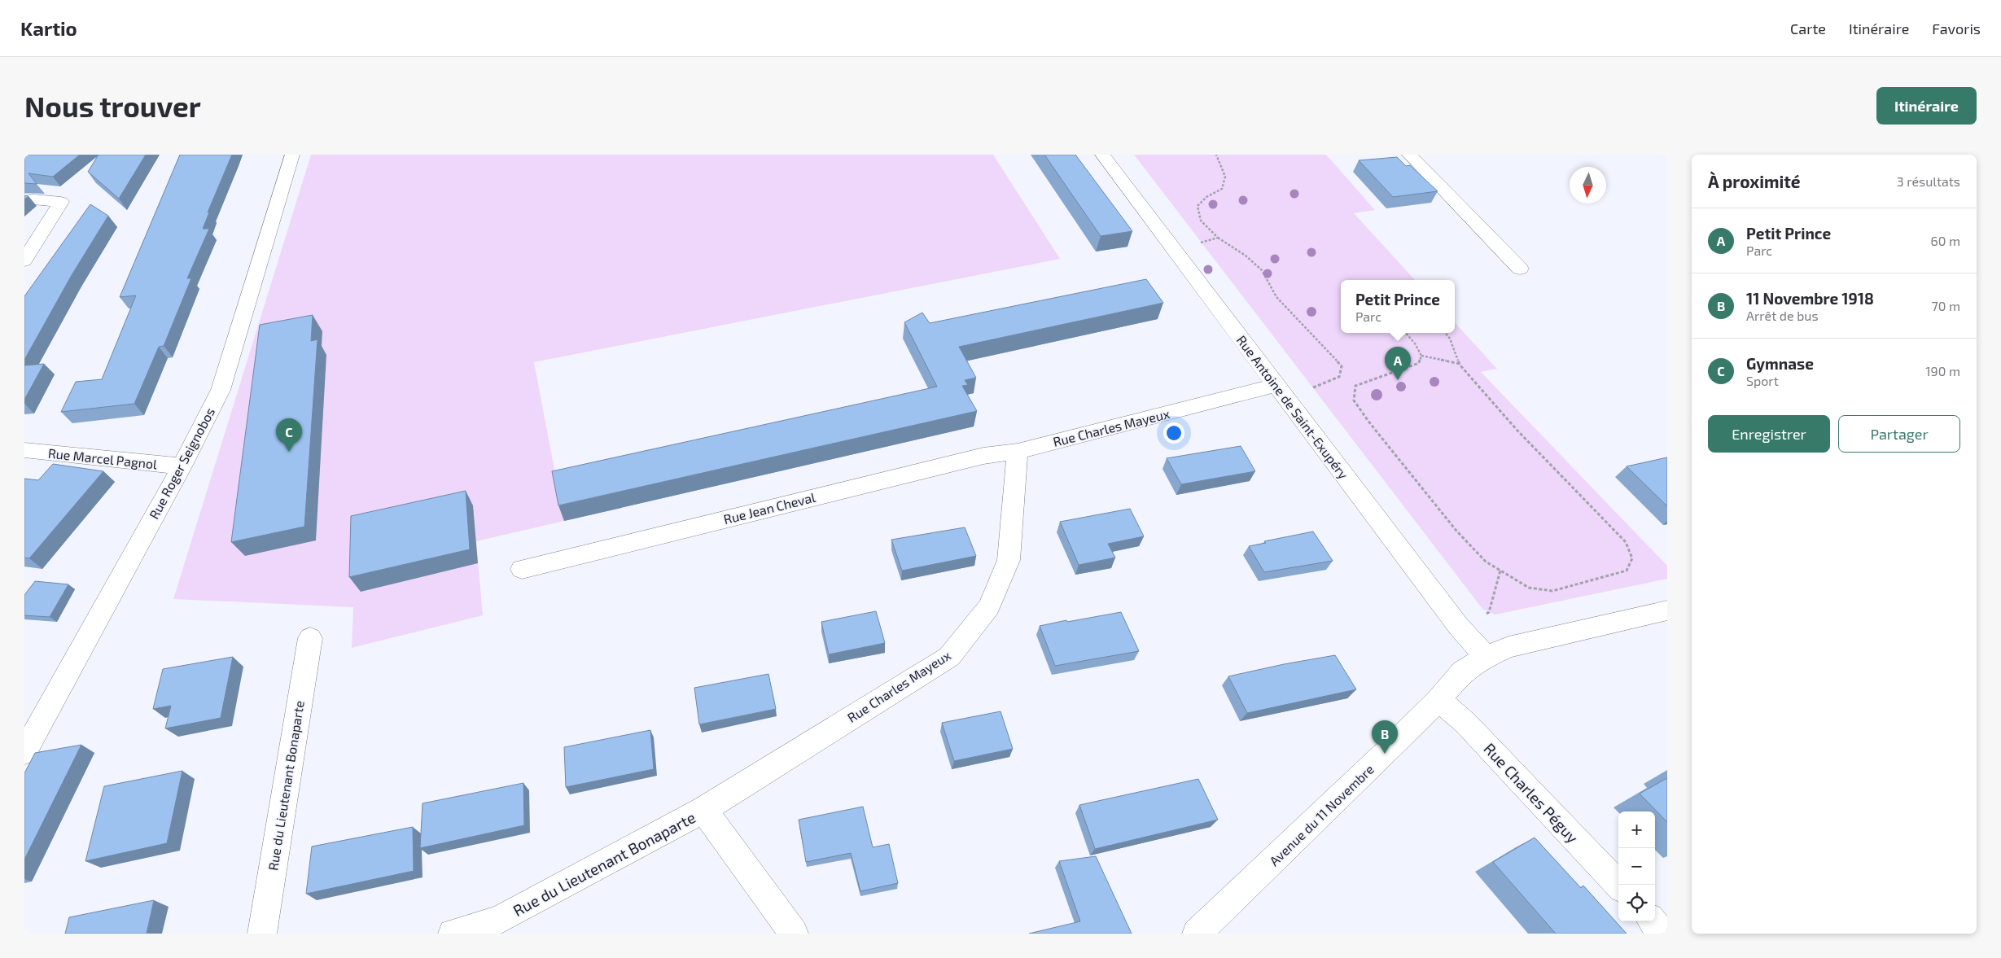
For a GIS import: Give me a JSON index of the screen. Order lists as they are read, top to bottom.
{
  "streets": {
    "street": [
      "Rue Antoine de Saint-Exupéry",
      "Rue Charles Mayeux",
      "Rue Marcel Pagnol",
      "Rue Roger Seignobos",
      "Rue Jean Cheval",
      "Rue du Lieutenant Bonaparte",
      "Rue Charles Péguy",
      "Avenue du 11 Novembre"
    ]
  },
  "crossings": [
    ["Rue Antoine de Saint-Exupéry", "Rue Charles Mayeux"],
    ["Rue Antoine de Saint-Exupéry", "Avenue du 11 Novembre"],
    ["Rue Charles Mayeux", "Rue Jean Cheval"],
    ["Rue Charles Mayeux", "Rue du Lieutenant Bonaparte"],
    ["Rue Marcel Pagnol", "Rue Roger Seignobos"],
    ["Rue Charles Péguy", "Avenue du 11 Novembre"]
  ],
  "north": "bottom",
  "page": {
    "header": "Kartio",
    "nav": ["Carte", "Itinéraire", "Favoris"],
    "buttons": [
      "Itinéraire",
      ["Enregistrer", "Partager"]
    ],
    "title": "Nous trouver",
    "heading": ["À proximité", "3 résultats"],
    "list": [
      {
        "mark": "A",
        "name": "Petit Prince",
        "note": "Parc",
        "value": "60 m"
      },
      {
        "mark": "B",
        "name": "11 Novembre 1918",
        "note": "Arrêt de bus",
        "value": "70 m"
      },
      {
        "mark": "C",
        "name": "Gymnase",
        "note": "Sport",
        "value": "190 m"
      }
    ],
    "popup": ["Petit Prince", "Parc"],
    "pins": ["A", "C", "B"],
    "map_buttons": ["+", "−"]
  }
}
